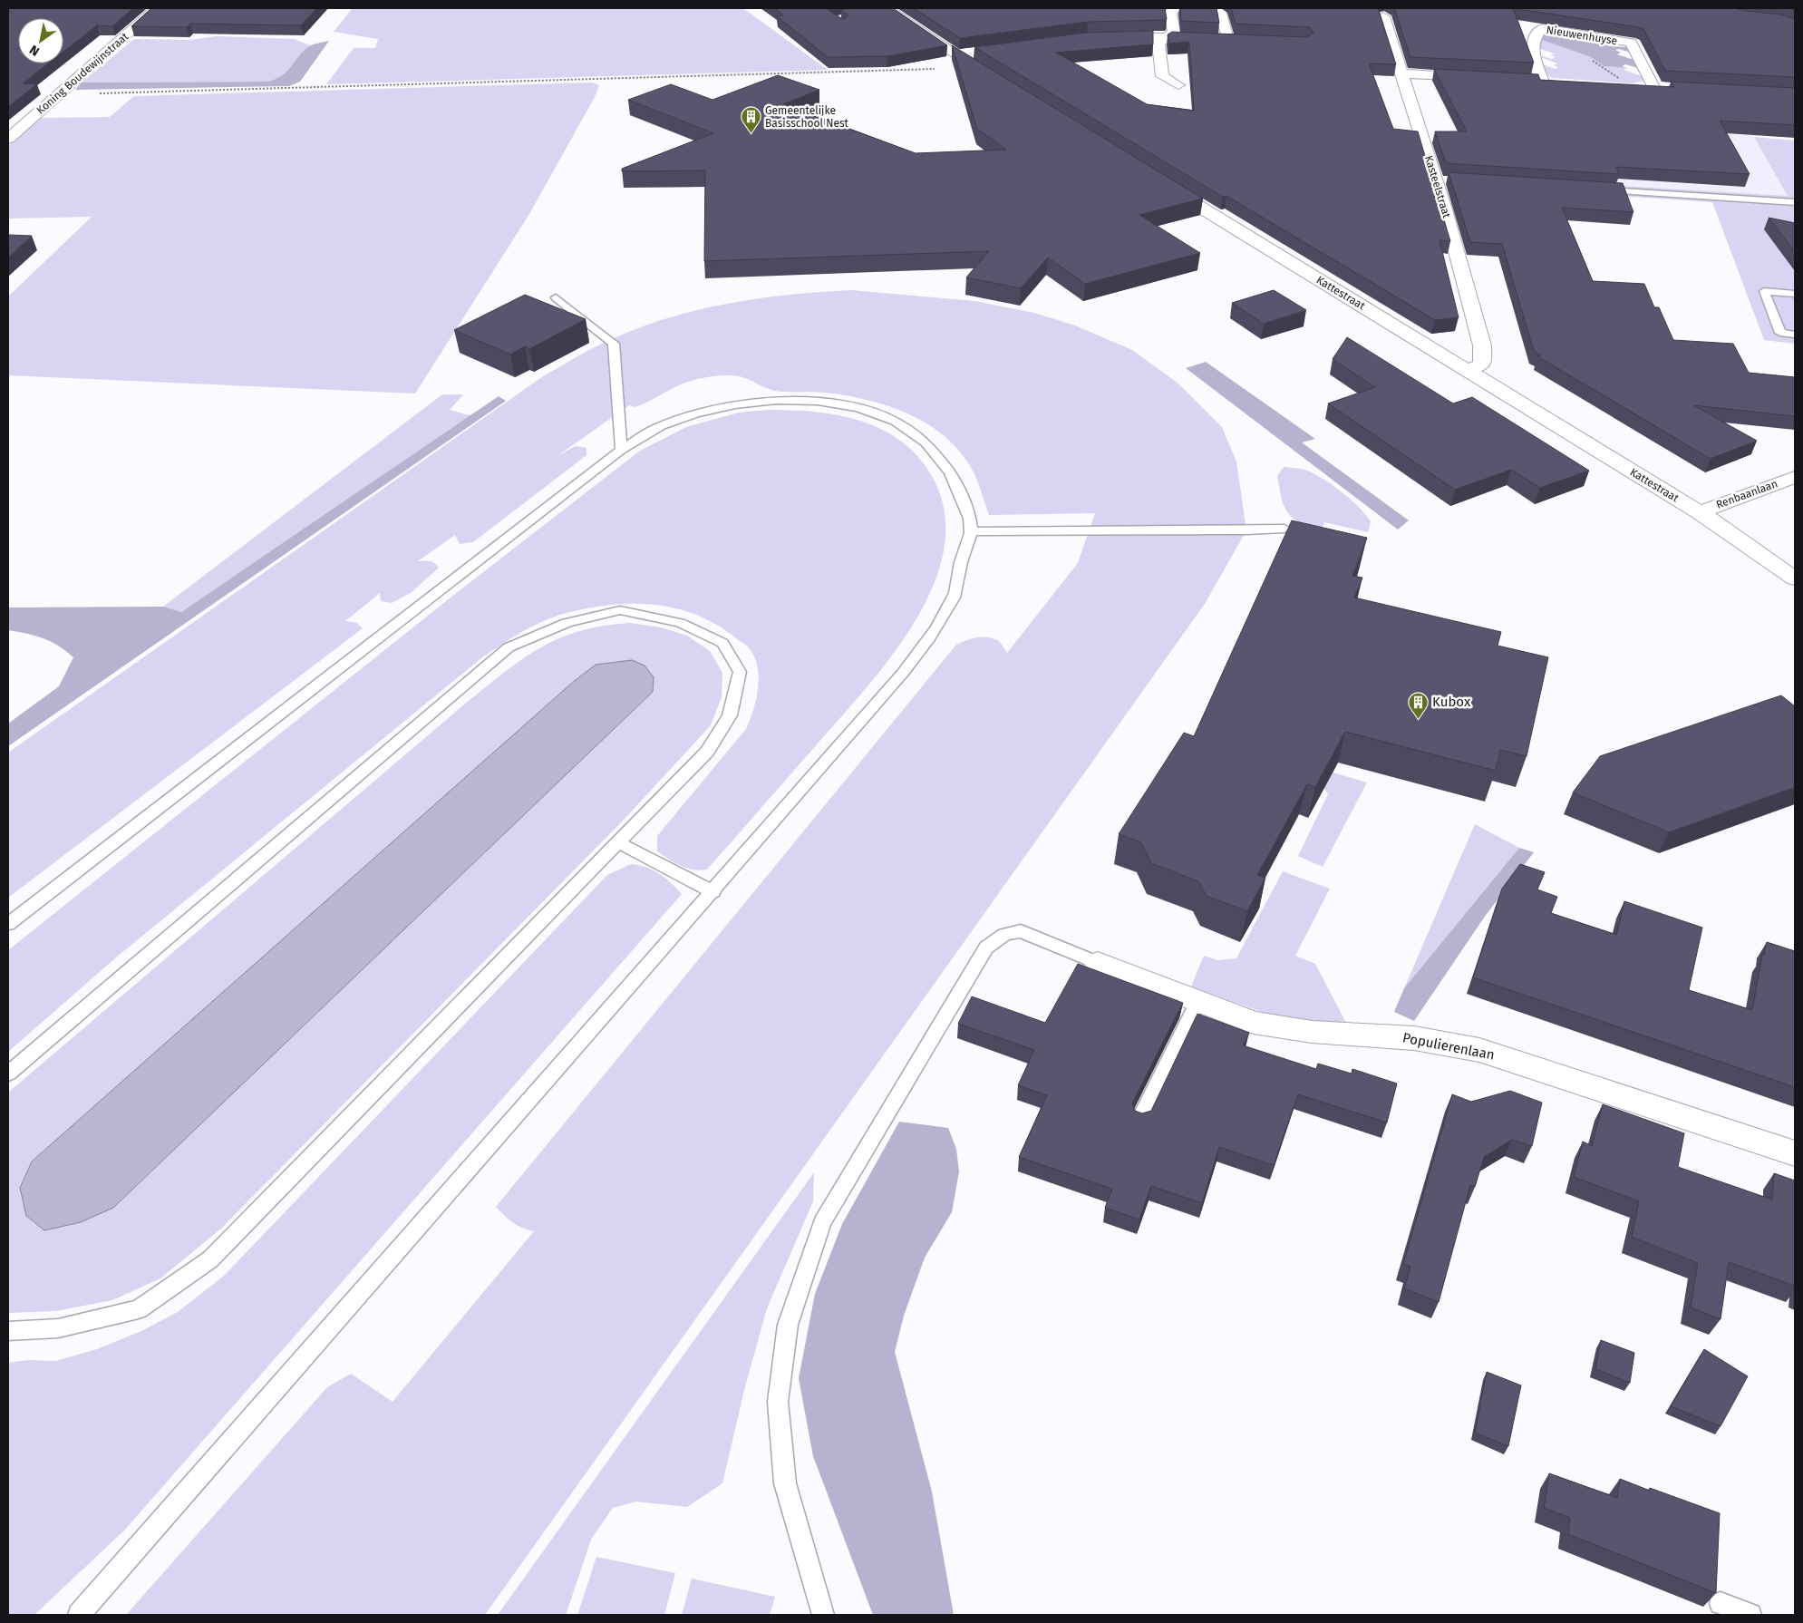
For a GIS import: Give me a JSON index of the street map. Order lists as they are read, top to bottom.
{
  "streets": {
    "street": [
      "Nieuwenhuyse",
      "Koning Boudewijnstraat",
      "Kasteelstraat",
      "Kattestraat",
      "Renbaanlaan",
      "Populierenlaan"
    ]
  },
  "crossings": [
    ["Kasteelstraat", "Kattestraat"],
    ["Kattestraat", "Renbaanlaan"]
  ],
  "places": {
    "building": ["Gemeentelijke Basisschool Nest", "Kubox"]
  },
  "north": "bottom left"
}
